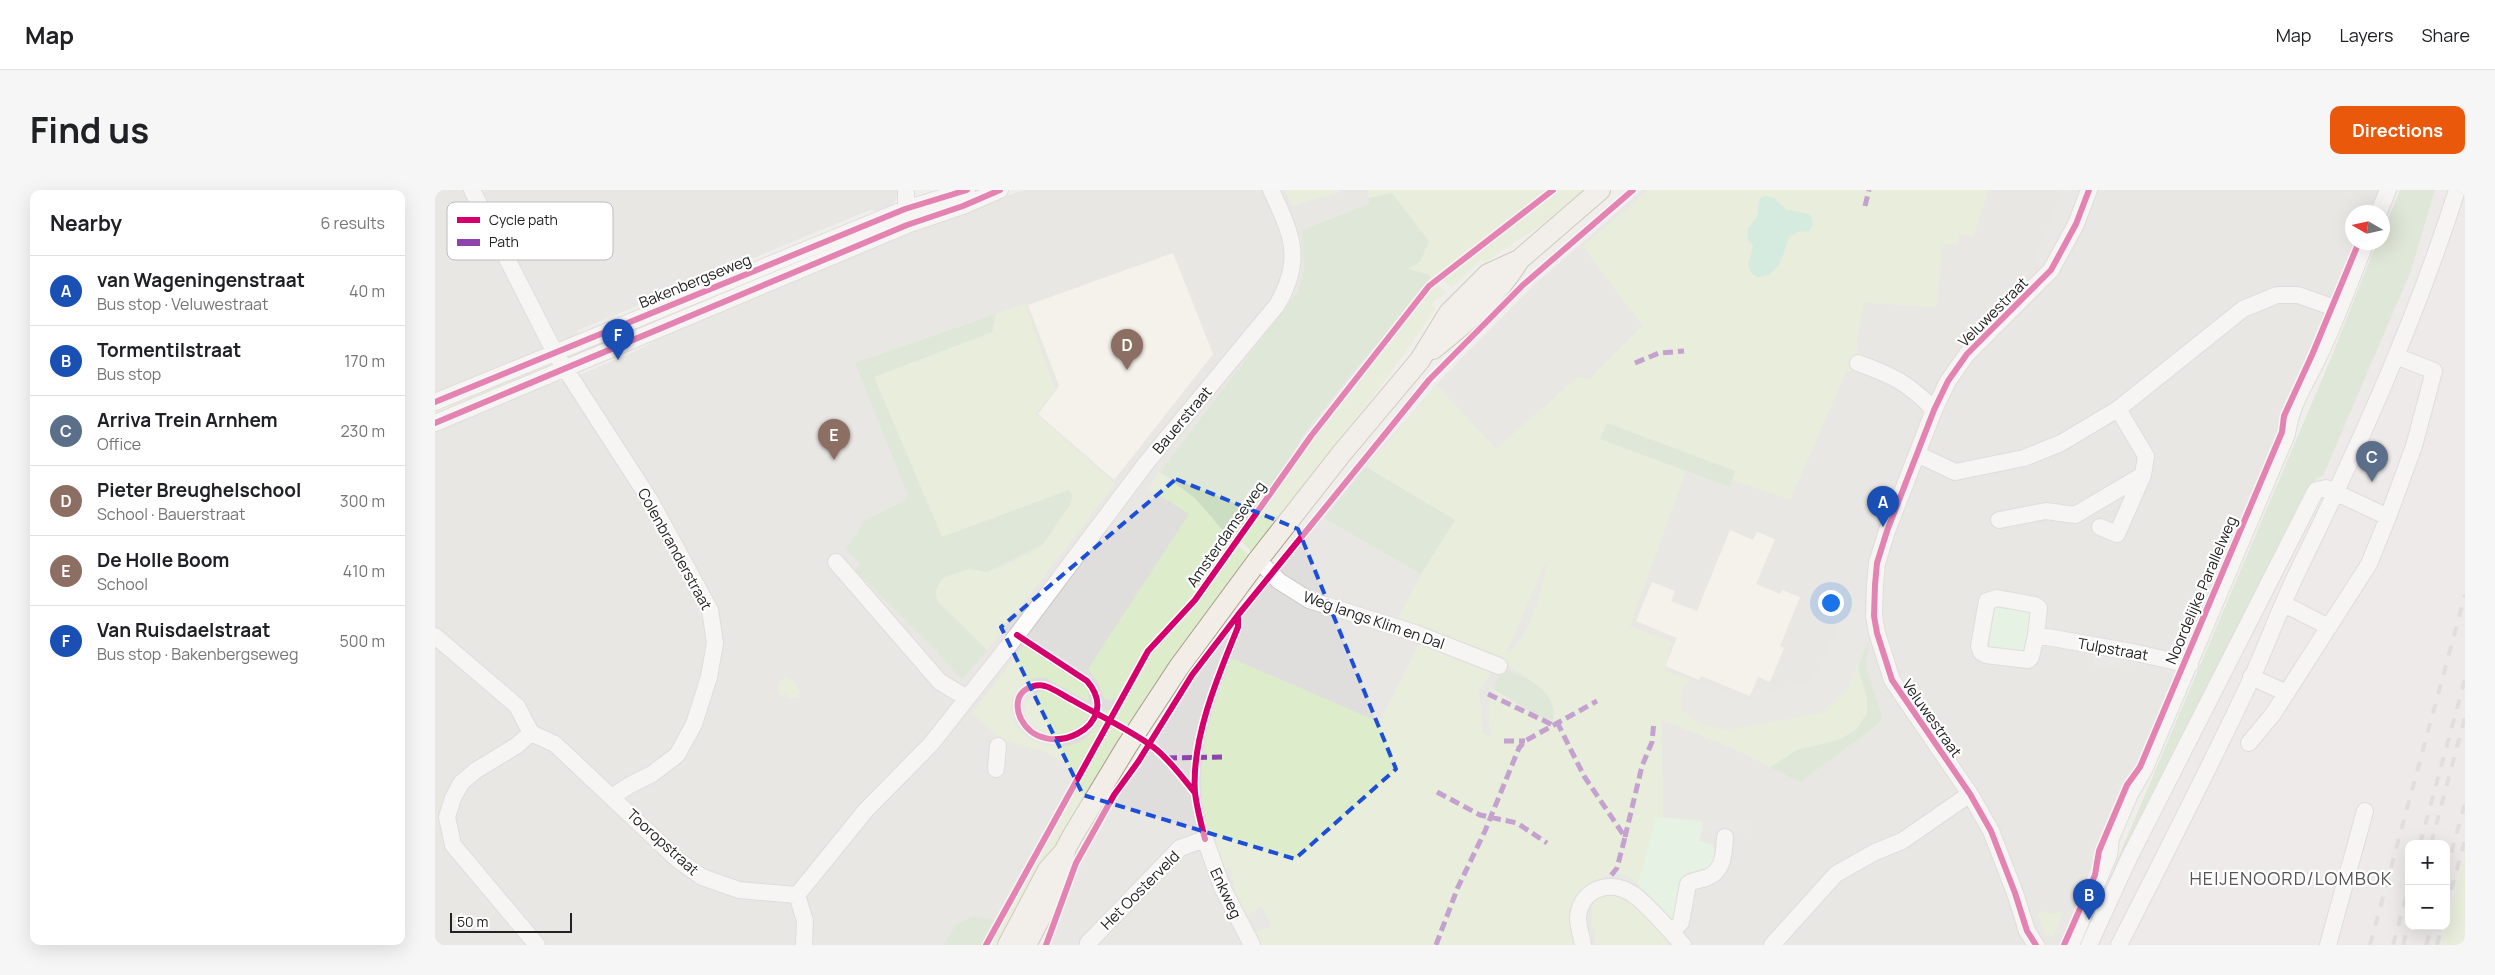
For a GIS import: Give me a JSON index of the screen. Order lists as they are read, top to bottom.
{
  "streets": {
    "street": [
      "Bakenbergseweg",
      "Veluwestraat",
      "Bauerstraat",
      "Colenbranderstraat",
      "Noordelijke Parallelweg",
      "Weg langs Klim en Dal",
      "Tulpstraat",
      "Tooropstraat",
      "Het Oosterveld",
      "Enkweg"
    ],
    "cycle path": ["Amsterdamseweg"]
  },
  "crossings": [
    ["Bakenbergseweg", "Colenbranderstraat"],
    ["Colenbranderstraat", "Tooropstraat"],
    ["Noordelijke Parallelweg", "Tulpstraat"],
    ["Het Oosterveld", "Enkweg"]
  ],
  "districts": ["HEIJENOORD/LOMBOK"],
  "legend": ["Cycle path", "Path"],
  "scale_bar": "50 m",
  "north": "left",
  "page": {
    "header": "Map",
    "nav": ["Map", "Layers", "Share"],
    "title": "Find us",
    "buttons": "Directions",
    "heading": ["Nearby", "6 results"],
    "list": [
      {
        "mark": "A",
        "name": "van Wageningenstraat",
        "note": "Bus stop · Veluwestraat",
        "value": "40 m"
      },
      {
        "mark": "B",
        "name": "Tormentilstraat",
        "note": "Bus stop",
        "value": "170 m"
      },
      {
        "mark": "C",
        "name": "Arriva Trein Arnhem",
        "note": "Office",
        "value": "230 m"
      },
      {
        "mark": "D",
        "name": "Pieter Breughelschool",
        "note": "School · Bauerstraat",
        "value": "300 m"
      },
      {
        "mark": "E",
        "name": "De Holle Boom",
        "note": "School",
        "value": "410 m"
      },
      {
        "mark": "F",
        "name": "Van Ruisdaelstraat",
        "note": "Bus stop · Bakenbergseweg",
        "value": "500 m"
      }
    ],
    "pins": [
      "F",
      "D",
      "E",
      "C",
      "A",
      "B"
    ],
    "map_buttons": ["+", "−"],
    "scale": "50 m"
  }
}
